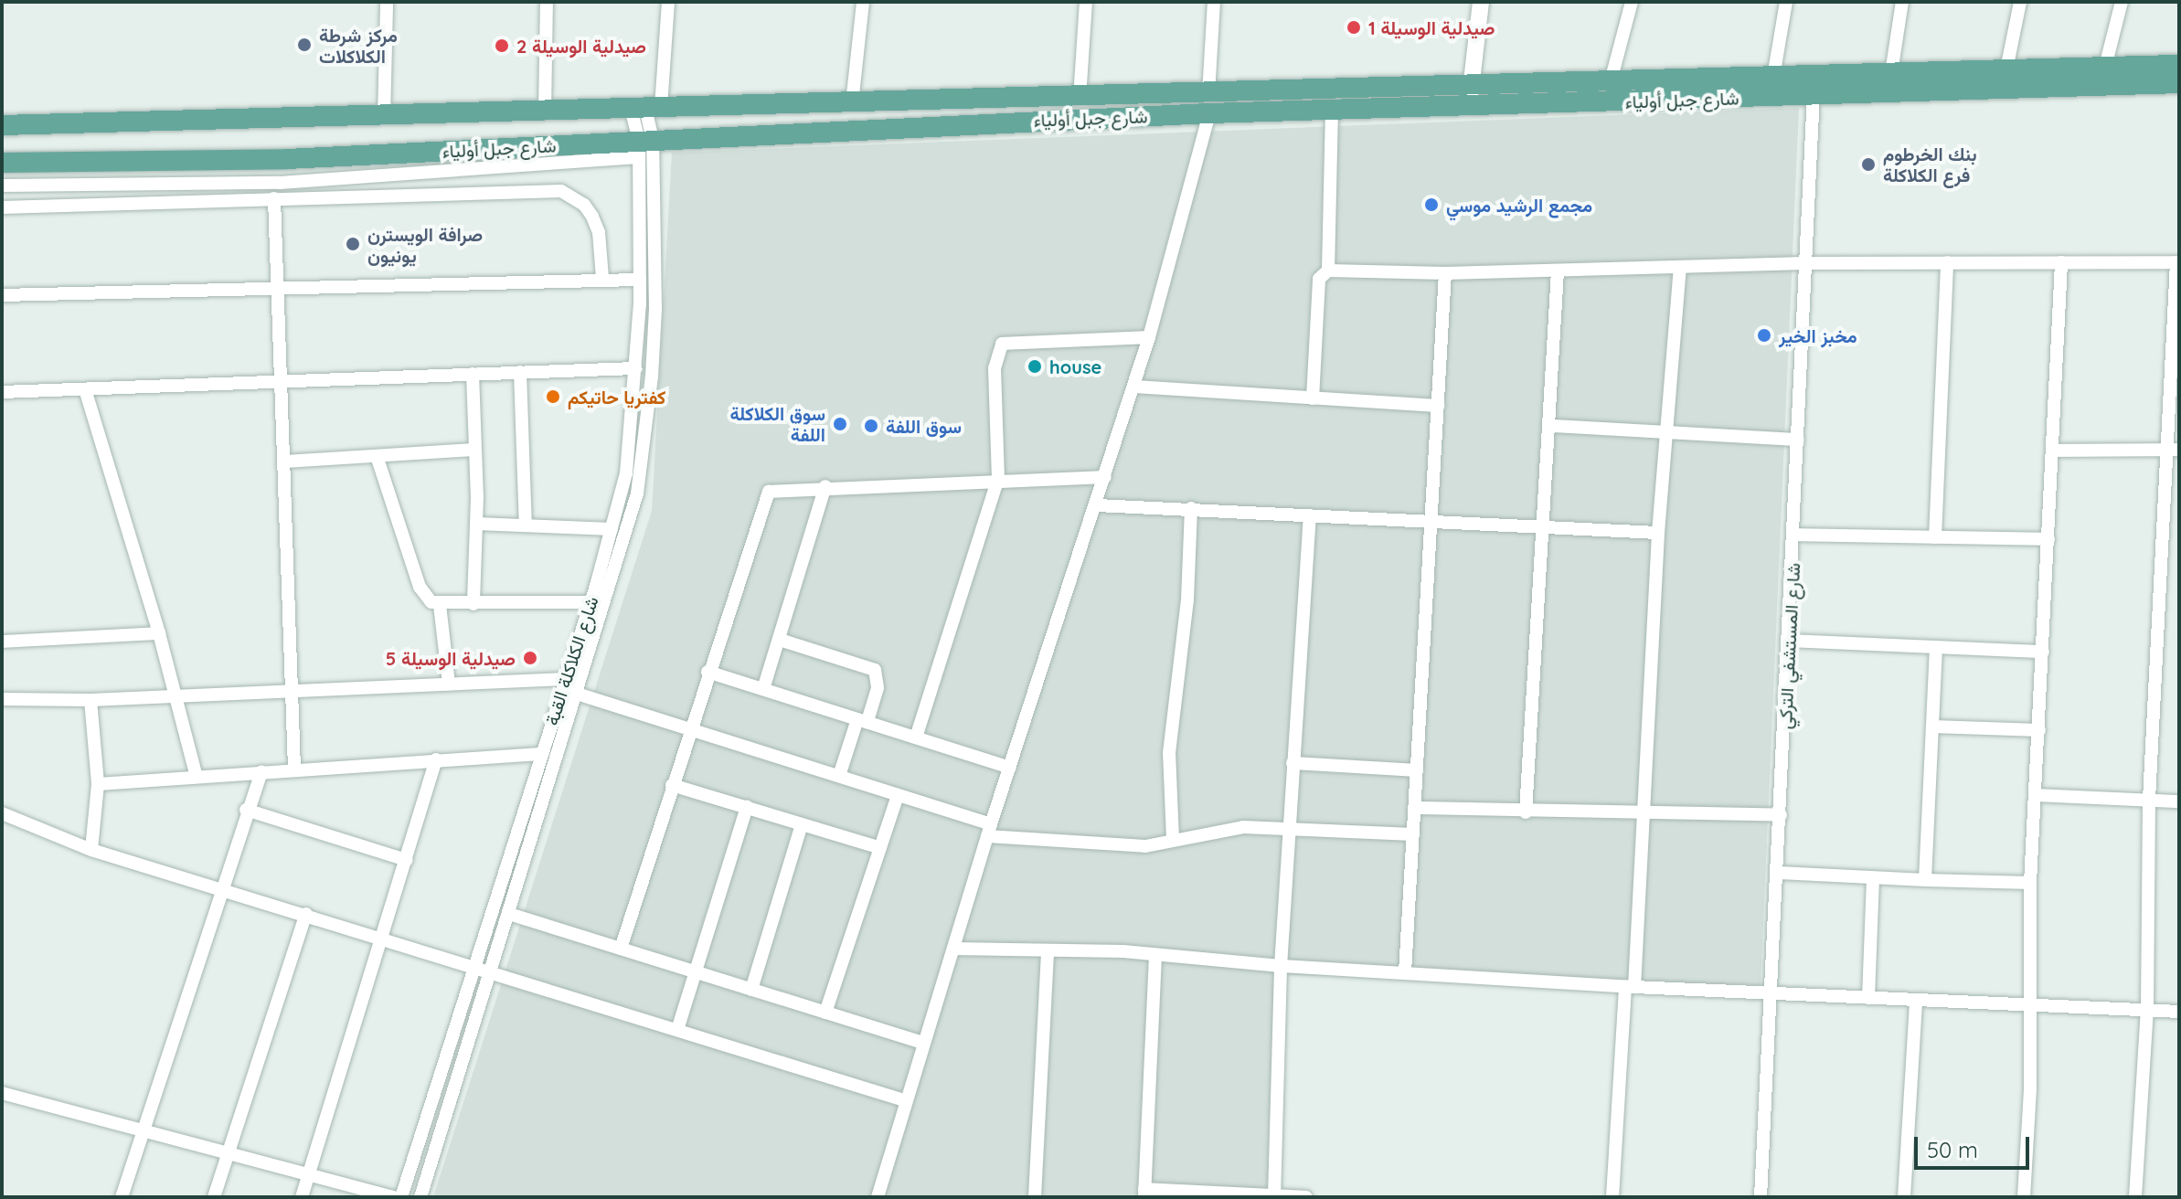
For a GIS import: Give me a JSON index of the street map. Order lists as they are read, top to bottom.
{
  "streets": {
    "main road": ["شارع جبل أولياء"],
    "street": ["شارع المستشفي التركي", "شارع الكلاكلة القبة"]
  },
  "crossings": [
    ["شارع جبل أولياء", "شارع المستشفي التركي"],
    ["شارع جبل أولياء", "شارع الكلاكلة القبة"]
  ],
  "places": [
    "صيدلية الوسيلة 1",
    "مركز شرطة الكلاكلات",
    "صيدلية الوسيلة 2",
    "بنك الخرطوم فرع الكلاكلة",
    "مجمع الرشيد موسي",
    "صرافة الويسترن يونيون",
    "مخبز الخير",
    "house",
    "كفتريا حاتيكم",
    "سوق الكلاكلة اللفة",
    "سوق اللفة",
    "صيدلية الوسيلة 5"
  ],
  "scale_bar": "50 m"
}
